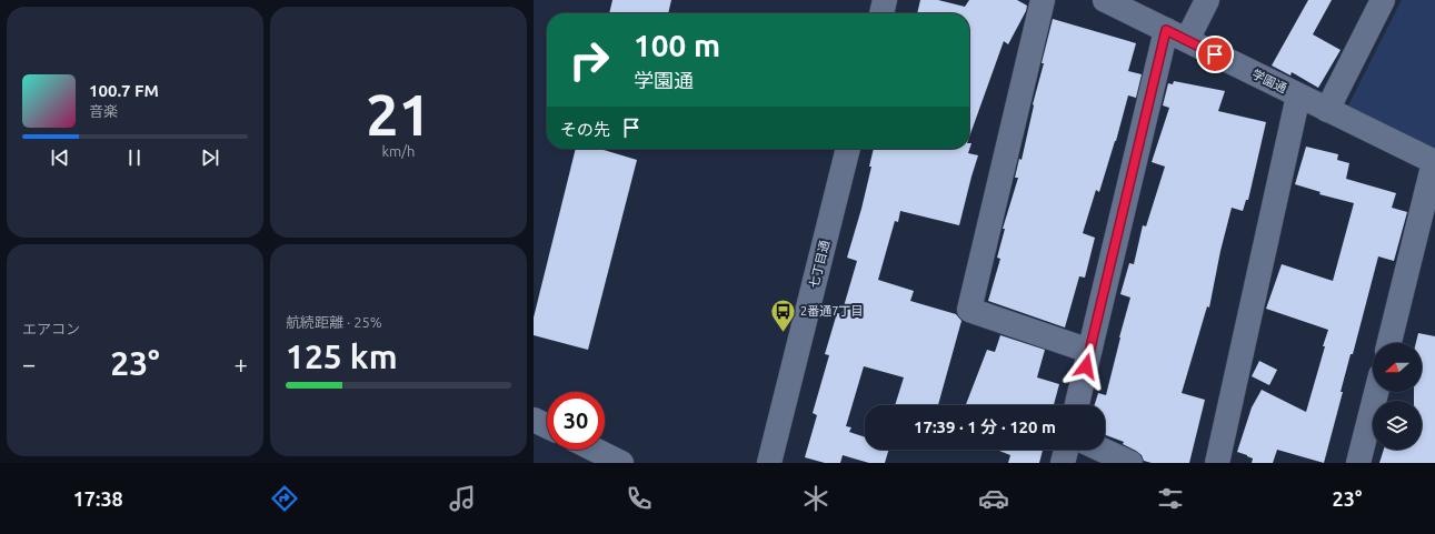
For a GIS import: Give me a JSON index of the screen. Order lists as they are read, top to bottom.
{
  "streets": {
    "street": ["学園通", "七丁目通"]
  },
  "places": {
    "bus stop": ["2番通7丁目"]
  },
  "north": "left",
  "page": {
    "tile": [
      ["21", "km/h"],
      "エアコン",
      ["航続距離 · 25%", "125 km"]
    ],
    "turn": ["100 m", "学園通"],
    "song": ["100.7 FM", "音楽"],
    "then": "その先",
    "heat": ["−", "23°", "+"],
    "limit": "30",
    "trip": "17:39 · 1 分 · 120 m",
    "tabs": ["17:38", "23°"]
  }
}
